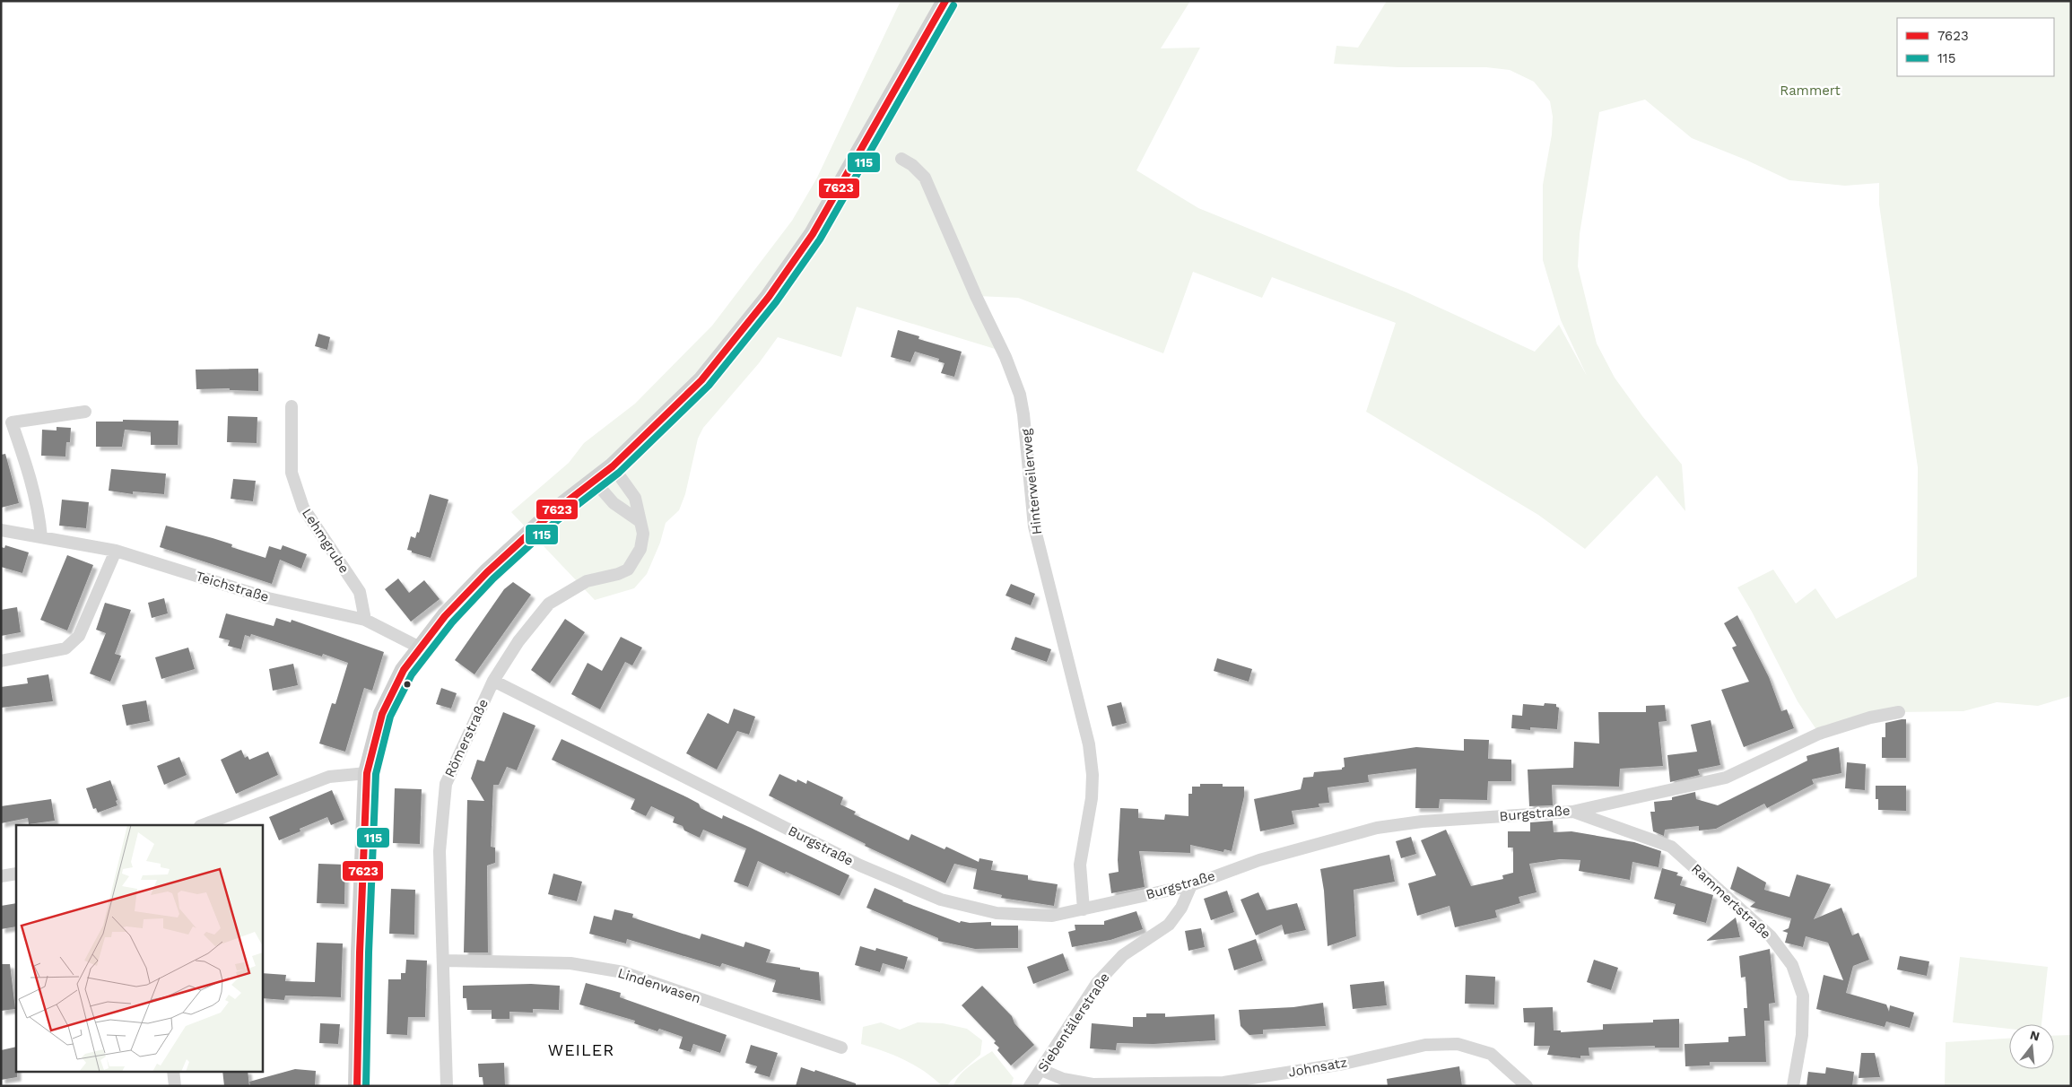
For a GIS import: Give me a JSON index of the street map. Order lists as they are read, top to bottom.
{
  "streets": {
    "street": [
      "Hinterweilerweg",
      "Lehmgrube",
      "Teichstraße",
      "Römerstraße",
      "Burgstraße",
      "Rammertstraße",
      "Lindenwasen",
      "Siebentälerstraße",
      "Johnsatz"
    ]
  },
  "crossings": [
    ["Hinterweilerweg", "Burgstraße"],
    ["Lehmgrube", "Teichstraße"],
    ["Römerstraße", "Burgstraße"],
    ["Römerstraße", "Lindenwasen"],
    ["Burgstraße", "Rammertstraße"],
    ["Burgstraße", "Siebentälerstraße"],
    ["Siebentälerstraße", "Johnsatz"]
  ],
  "districts": ["WEILER"],
  "parks": ["Rammert"],
  "lines": ["transit line 7623", "transit line 115"],
  "legend": ["7623", "115"],
  "north": "top"
}
